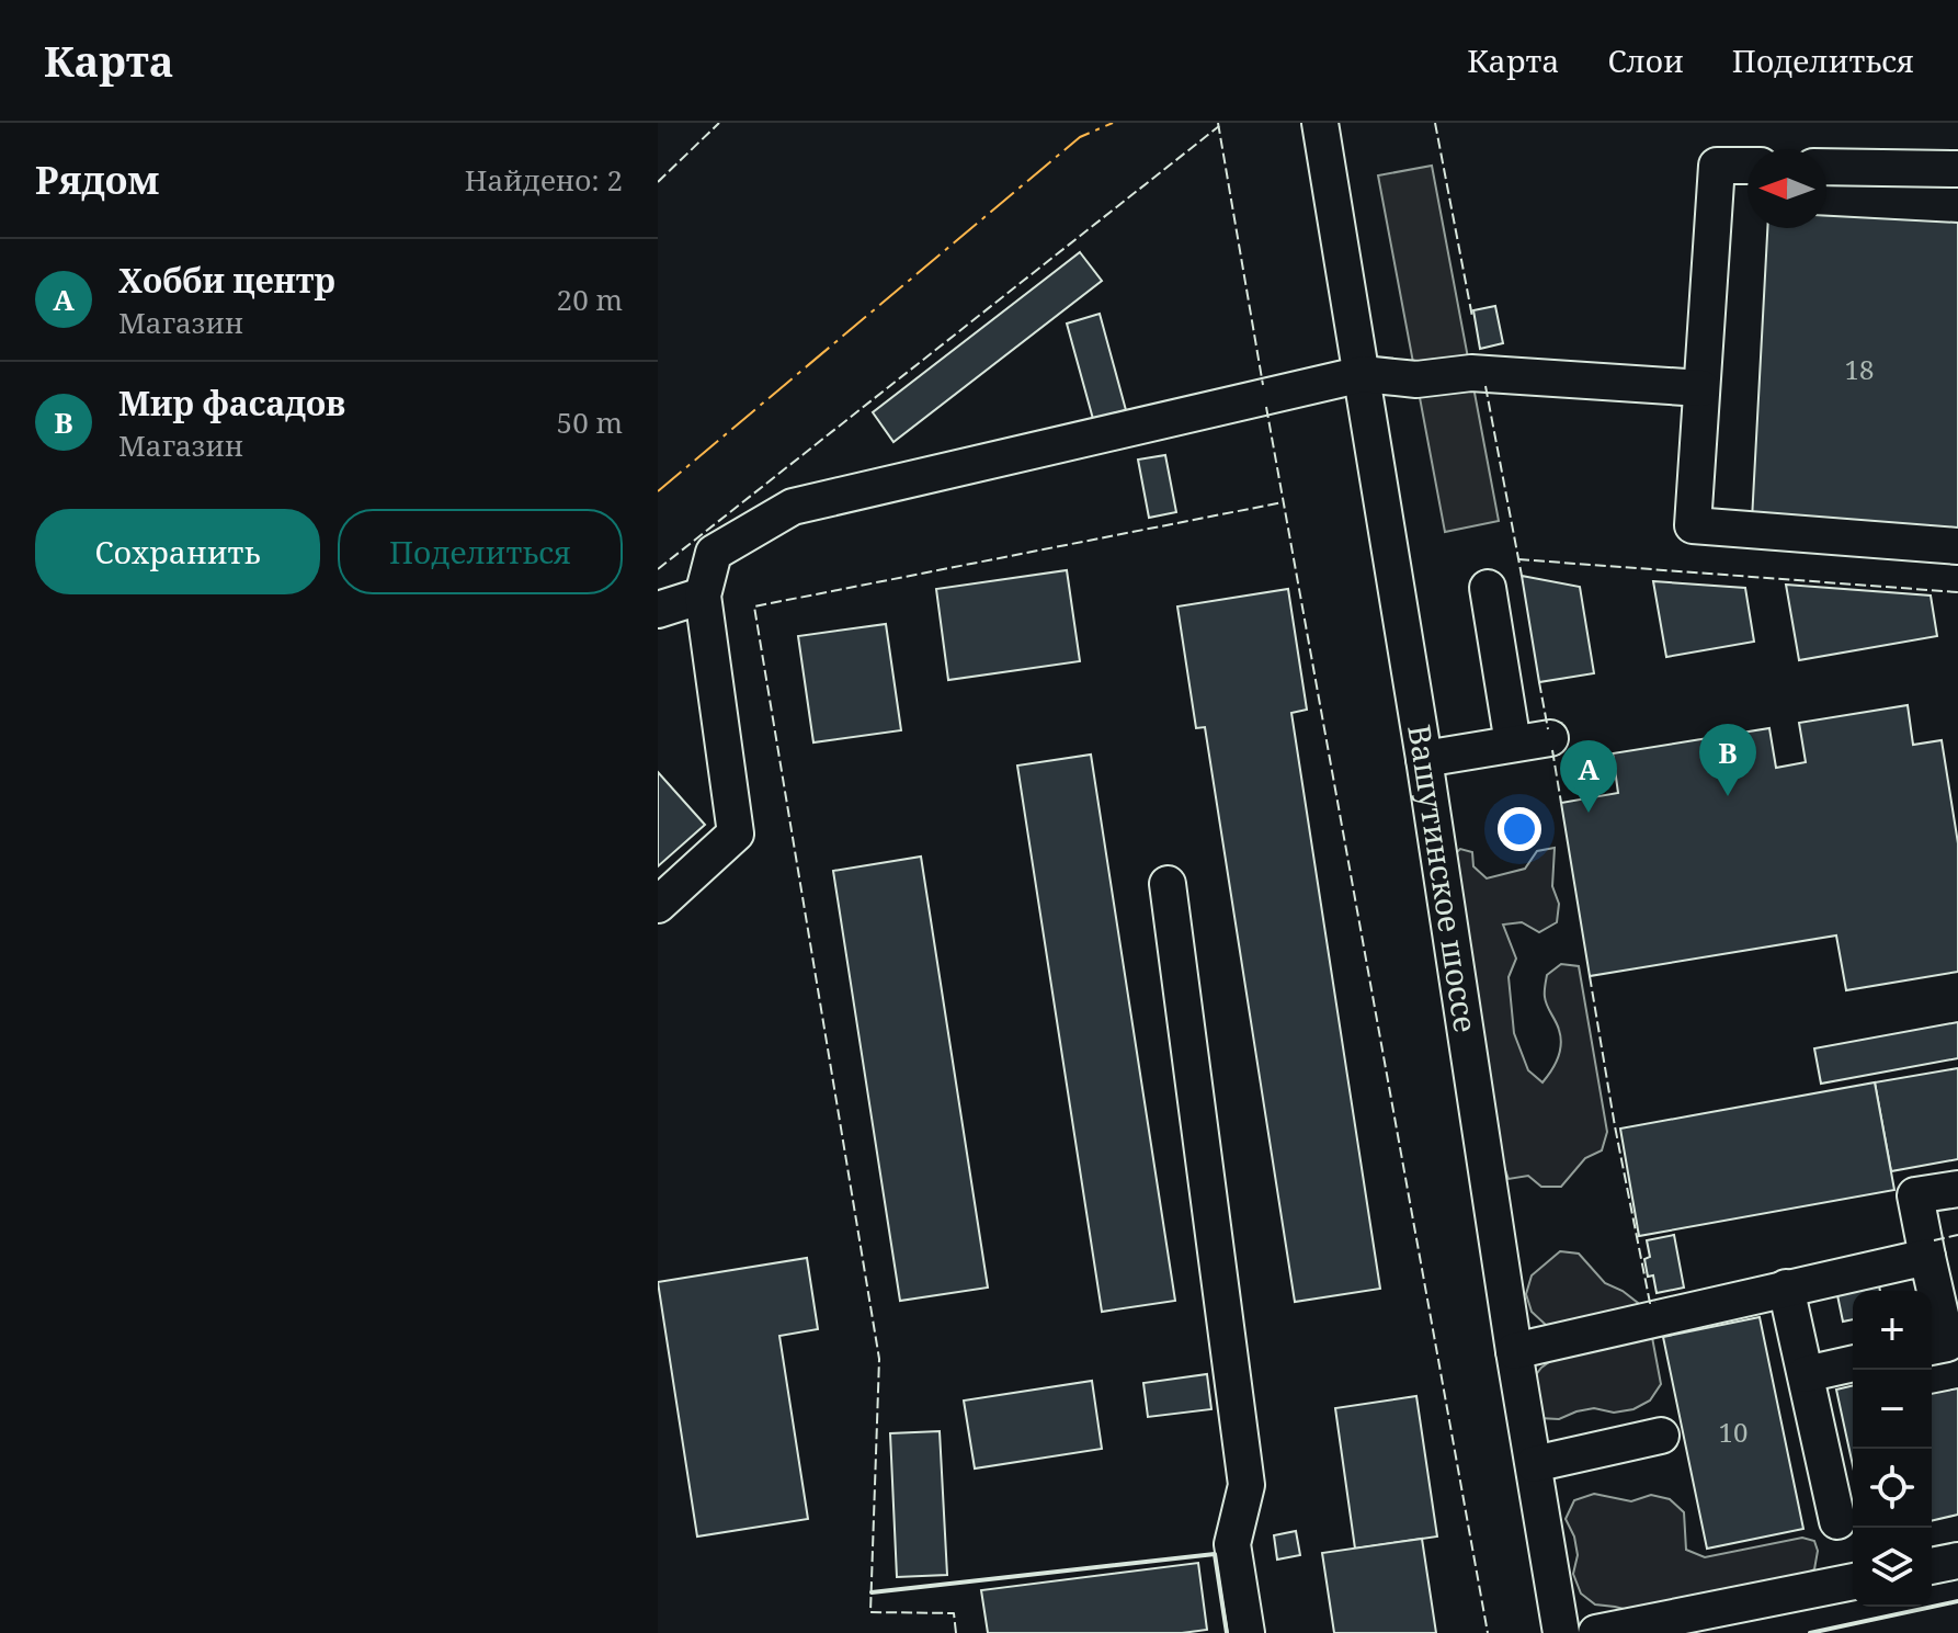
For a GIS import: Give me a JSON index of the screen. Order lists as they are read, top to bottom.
{
  "streets": {
    "street": ["Вашутинское шоссе"]
  },
  "house_numbers": ["18", "10"],
  "north": "left",
  "page": {
    "header": "Карта",
    "nav": ["Карта", "Слои", "Поделиться"],
    "heading": ["Рядом", "Найдено: 2"],
    "list": [
      {
        "mark": "A",
        "name": "Хобби центр",
        "note": "Магазин",
        "value": "20 m"
      },
      {
        "mark": "B",
        "name": "Мир фасадов",
        "note": "Магазин",
        "value": "50 m"
      }
    ],
    "buttons": ["Сохранить", "Поделиться"],
    "pins": ["B", "A"],
    "map_buttons": ["+", "−"]
  }
}
